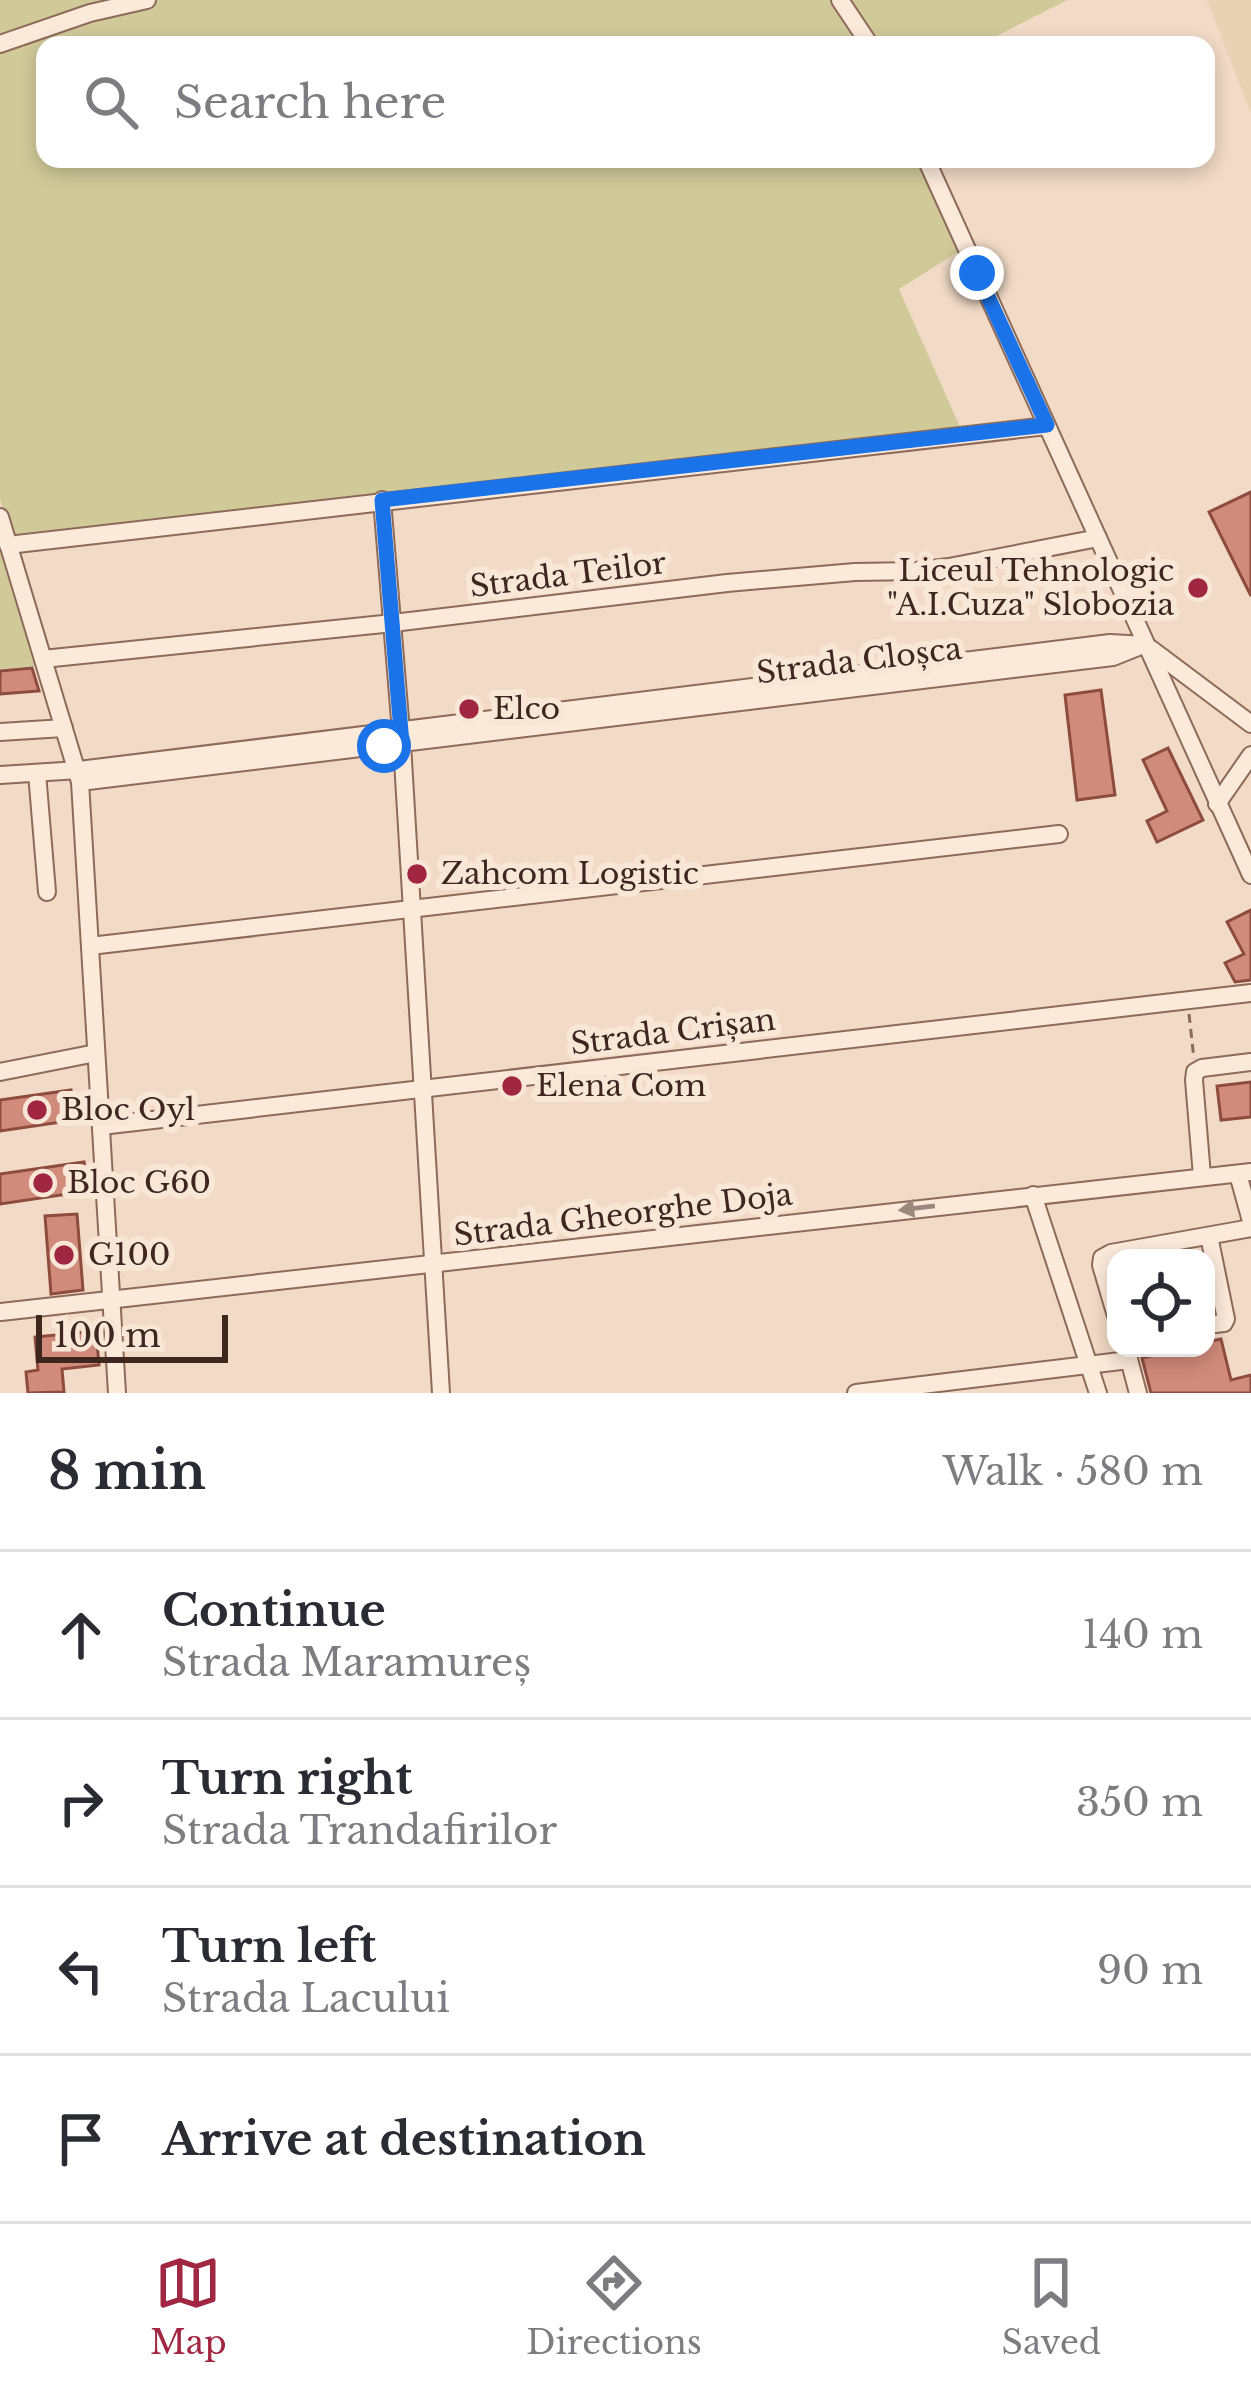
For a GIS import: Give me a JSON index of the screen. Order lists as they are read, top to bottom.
{
  "streets": {
    "street": [
      "Strada Teilor",
      "Strada Cloșca",
      "Strada Crișan",
      "Strada Gheorghe Doja"
    ]
  },
  "one_way": ["Strada Gheorghe Doja"],
  "places": [
    "Liceul Tehnologic \"A.I.Cuza\" Slobozia",
    "Elco",
    "Zahcom Logistic",
    "Elena Com",
    "Bloc Oyl",
    "Bloc G60",
    "G100"
  ],
  "scale_bar": "100 m",
  "page": {
    "search": "Search here",
    "scale": "100 m",
    "heading": ["8 min", "Walk · 580 m"],
    "list": [
      ["Continue", "Strada Maramureș", "140 m"],
      ["Turn right", "Strada Trandafirilor", "350 m"],
      ["Turn left", "Strada Lacului", "90 m"],
      "Arrive at destination"
    ],
    "nav": ["Map", "Directions", "Saved"]
  }
}
